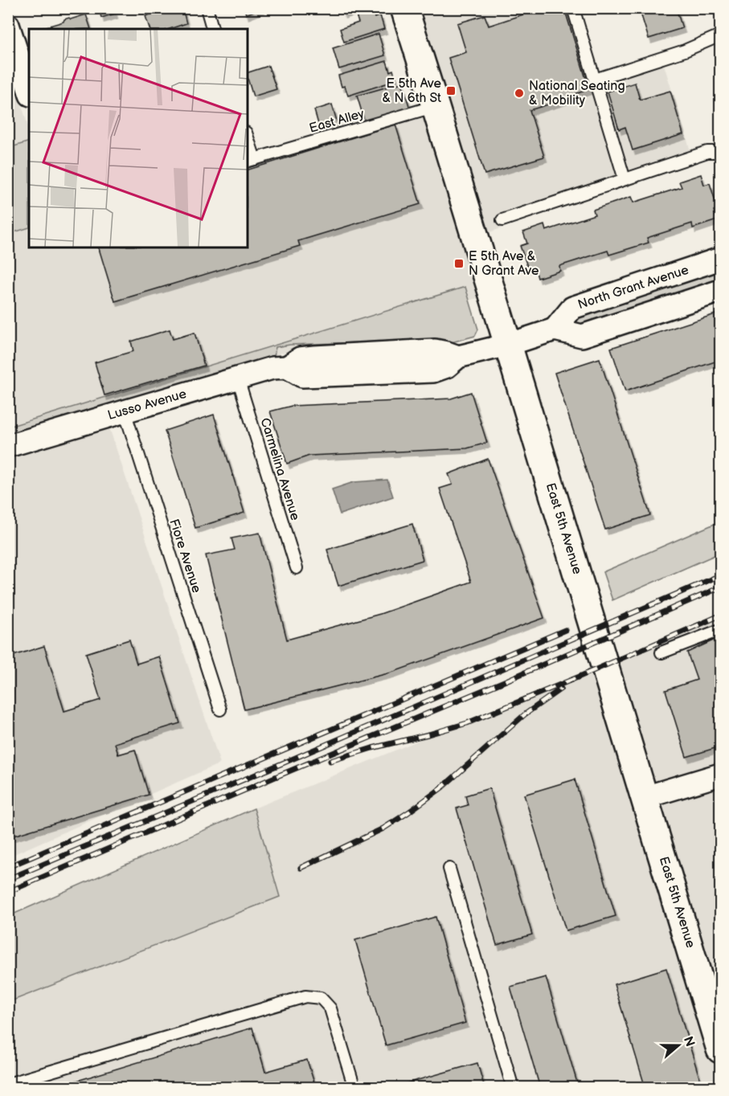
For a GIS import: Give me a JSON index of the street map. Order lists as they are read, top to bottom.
{
  "streets": {
    "main road": ["East 5th Avenue"],
    "street": ["North Grant Avenue", "Lusso Avenue"],
    "lane": ["East Alley", "Carmelina Avenue", "Fiore Avenue"]
  },
  "crossings": [
    ["East Alley", "East 5th Avenue"],
    ["Lusso Avenue", "Carmelina Avenue"],
    ["Lusso Avenue", "East 5th Avenue"],
    ["Lusso Avenue", "Fiore Avenue"]
  ],
  "places": {
    "transit": ["E 5th Ave & N 6th St", "E 5th Ave & N Grant Ave"],
    "other": ["National Seating & Mobility"]
  },
  "north": "right"
}
